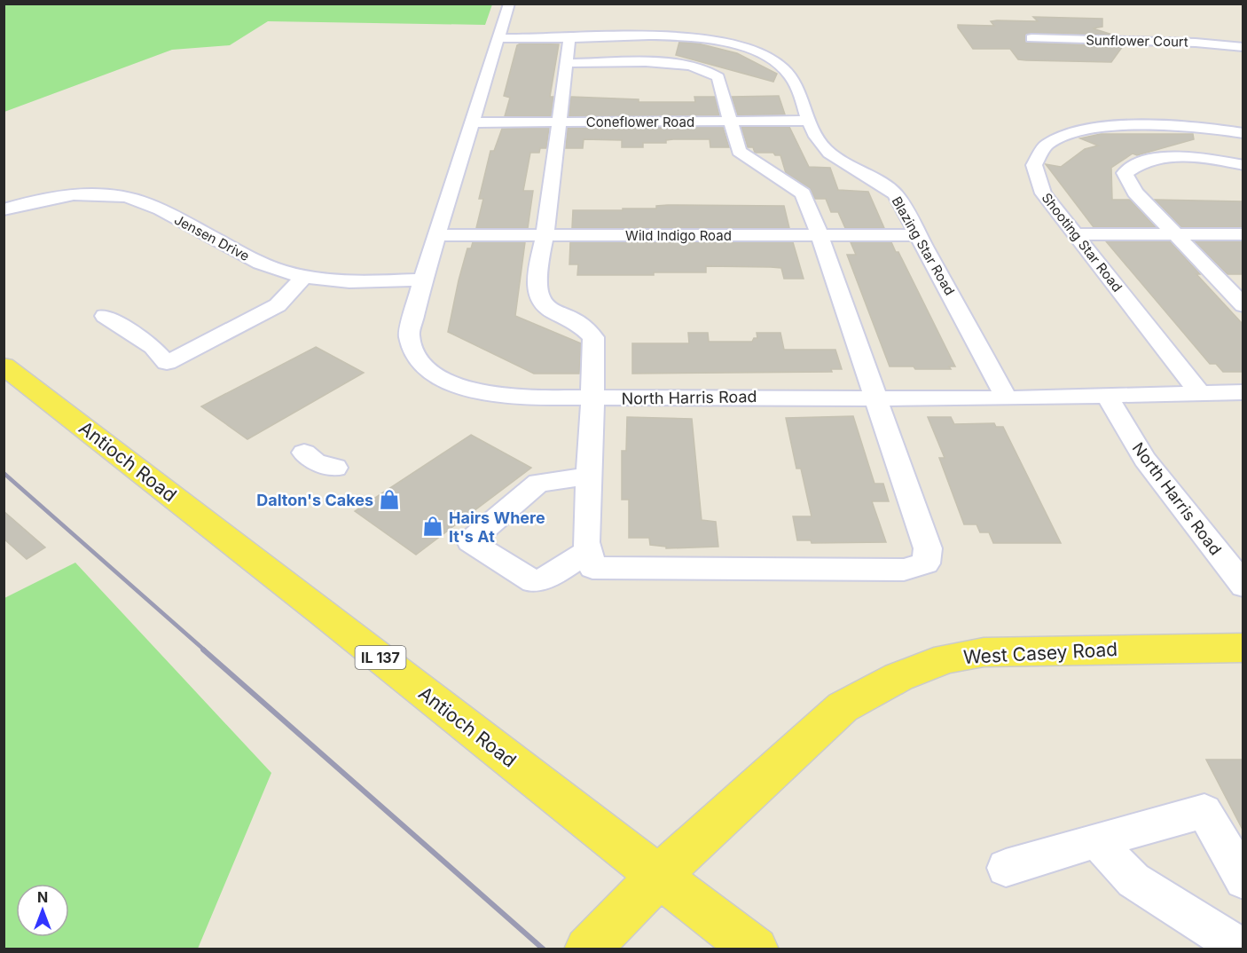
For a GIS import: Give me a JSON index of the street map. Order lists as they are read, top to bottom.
{
  "streets": {
    "main road": ["Antioch Road", "West Casey Road", "IL 137"],
    "street": [
      "Sunflower Court",
      "Coneflower Road",
      "Wild Indigo Road",
      "Jensen Drive",
      "Shooting Star Road",
      "Blazing Star Road",
      "North Harris Road"
    ]
  },
  "crossings": [
    ["Coneflower Road", "Blazing Star Road"],
    ["Coneflower Road", "North Harris Road"],
    ["Wild Indigo Road", "Blazing Star Road"],
    ["Wild Indigo Road", "North Harris Road"],
    ["Jensen Drive", "North Harris Road"],
    ["Blazing Star Road", "North Harris Road"],
    ["Antioch Road", "West Casey Road"]
  ],
  "places": {
    "shop": ["Dalton's Cakes", "Hairs Where It's At"]
  },
  "north": "top"
}
